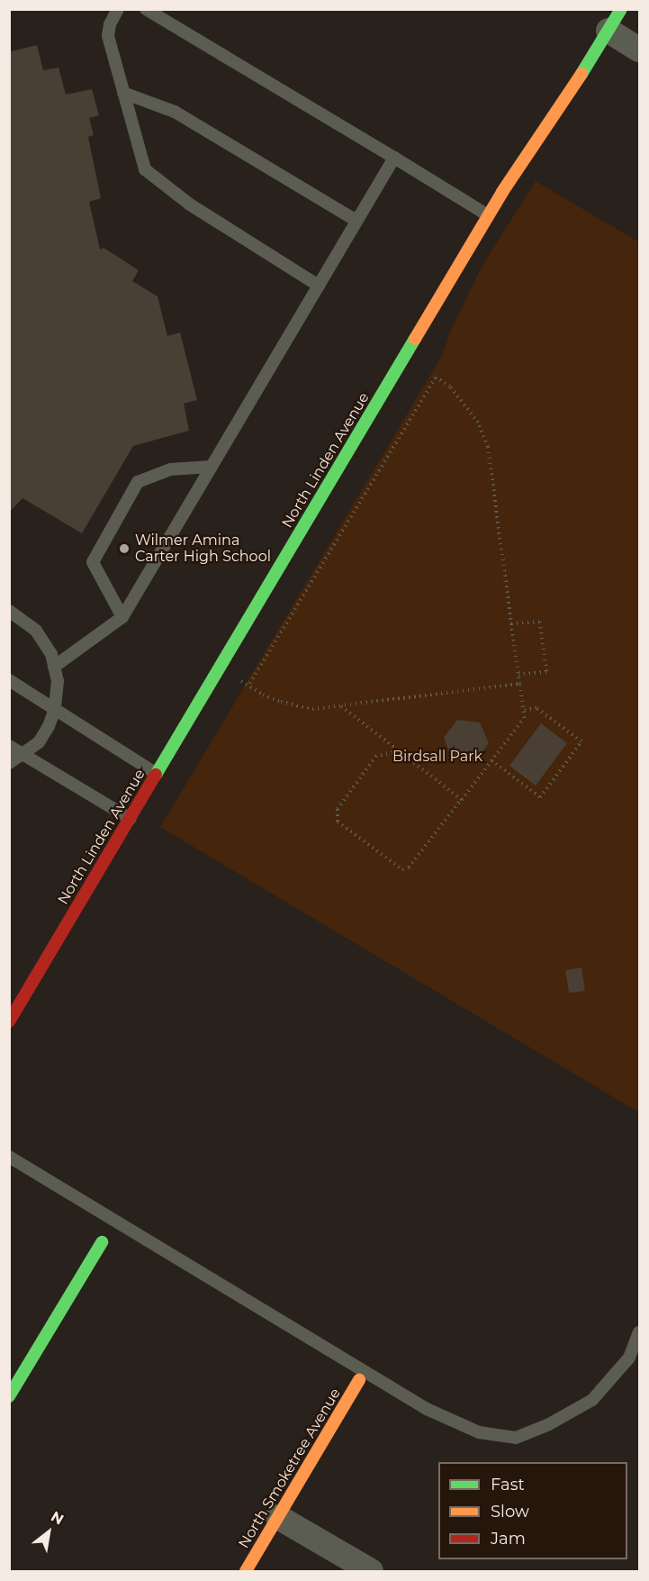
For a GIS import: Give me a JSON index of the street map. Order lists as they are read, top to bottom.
{
  "streets": {
    "street": ["North Linden Avenue", "North Smoketree Avenue"]
  },
  "parks": ["Birdsall Park"],
  "places": ["Wilmer Amina Carter High School"],
  "legend": ["Fast", "Slow", "Jam"],
  "north": "top right"
}
